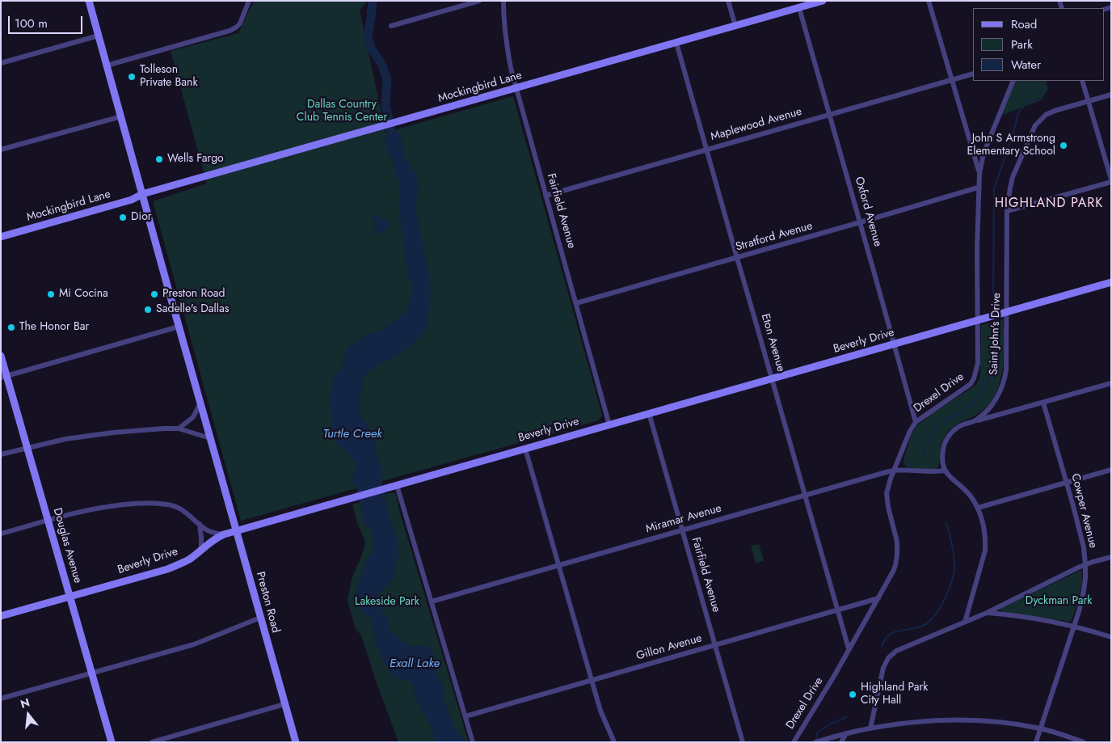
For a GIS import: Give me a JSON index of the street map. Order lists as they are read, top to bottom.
{
  "streets": {
    "main road": [
      "Mockingbird Lane",
      "Beverly Drive",
      "Douglas Avenue",
      "Preston Road"
    ],
    "street": [
      "Maplewood Avenue",
      "Fairfield Avenue",
      "Oxford Avenue",
      "Stratford Avenue",
      "Saint John's Drive",
      "Eton Avenue",
      "Drexel Drive",
      "Cowper Avenue",
      "Miramar Avenue",
      "Gillon Avenue"
    ]
  },
  "crossings": [
    ["Mockingbird Lane", "Fairfield Avenue"],
    ["Mockingbird Lane", "Oxford Avenue"],
    ["Mockingbird Lane", "Eton Avenue"],
    ["Mockingbird Lane", "Preston Road"],
    ["Maplewood Avenue", "Fairfield Avenue"],
    ["Maplewood Avenue", "Oxford Avenue"],
    ["Maplewood Avenue", "Eton Avenue"],
    ["Fairfield Avenue", "Stratford Avenue"],
    ["Fairfield Avenue", "Beverly Drive"],
    ["Fairfield Avenue", "Miramar Avenue"],
    ["Fairfield Avenue", "Gillon Avenue"],
    ["Oxford Avenue", "Stratford Avenue"],
    ["Oxford Avenue", "Beverly Drive"],
    ["Oxford Avenue", "Drexel Drive"],
    ["Stratford Avenue", "Eton Avenue"],
    ["Stratford Avenue", "Drexel Drive"],
    ["Saint John's Drive", "Beverly Drive"],
    ["Saint John's Drive", "Miramar Avenue"],
    ["Beverly Drive", "Eton Avenue"],
    ["Beverly Drive", "Drexel Drive"],
    ["Beverly Drive", "Douglas Avenue"],
    ["Beverly Drive", "Preston Road"],
    ["Eton Avenue", "Drexel Drive"],
    ["Eton Avenue", "Miramar Avenue"],
    ["Eton Avenue", "Gillon Avenue"],
    ["Drexel Drive", "Miramar Avenue"],
    ["Drexel Drive", "Gillon Avenue"]
  ],
  "districts": ["HIGHLAND PARK"],
  "water": ["Turtle Creek", "Exall Lake"],
  "parks": ["Dallas Country Club Tennis Center", "Dyckman Park", "Lakeside Park"],
  "places": [
    "Tolleson Private Bank",
    "John S Armstrong Elementary School",
    "Wells Fargo",
    "Dior",
    "Mi Cocina",
    "Preston Road",
    "Sadelle's Dallas",
    "The Honor Bar",
    "Highland Park City Hall"
  ],
  "legend": ["Road", "Park", "Water"],
  "scale_bar": "100 m",
  "north": "top"
}
